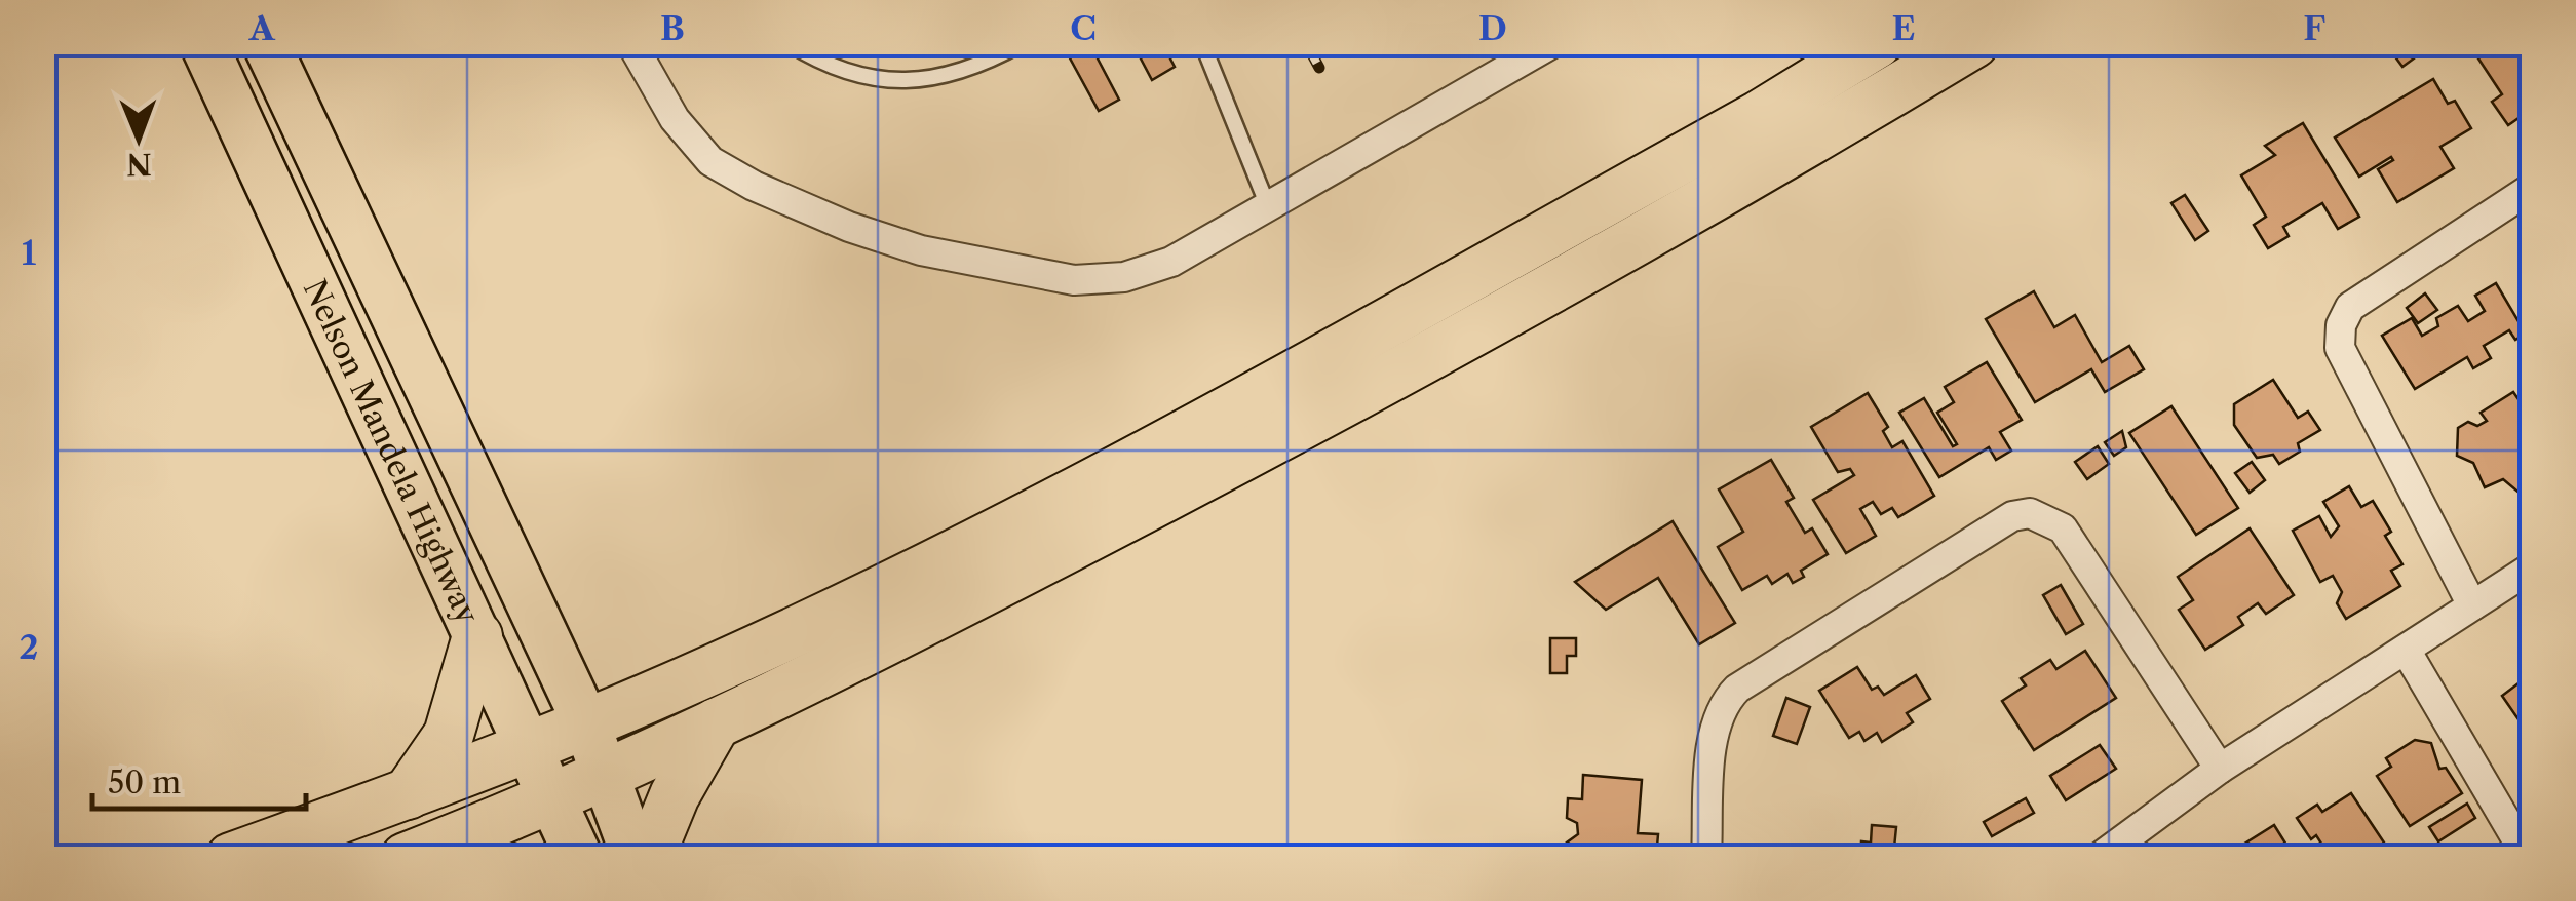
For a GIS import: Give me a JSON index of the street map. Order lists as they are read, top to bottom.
{
  "streets": {
    "main road": ["Nelson Mandela Highway"]
  },
  "scale_bar": "50 m",
  "north": "bottom",
  "grid": {
    "columns": [
      "A",
      "B",
      "C",
      "D",
      "E",
      "F"
    ],
    "rows": ["1", "2"]
  }
}
